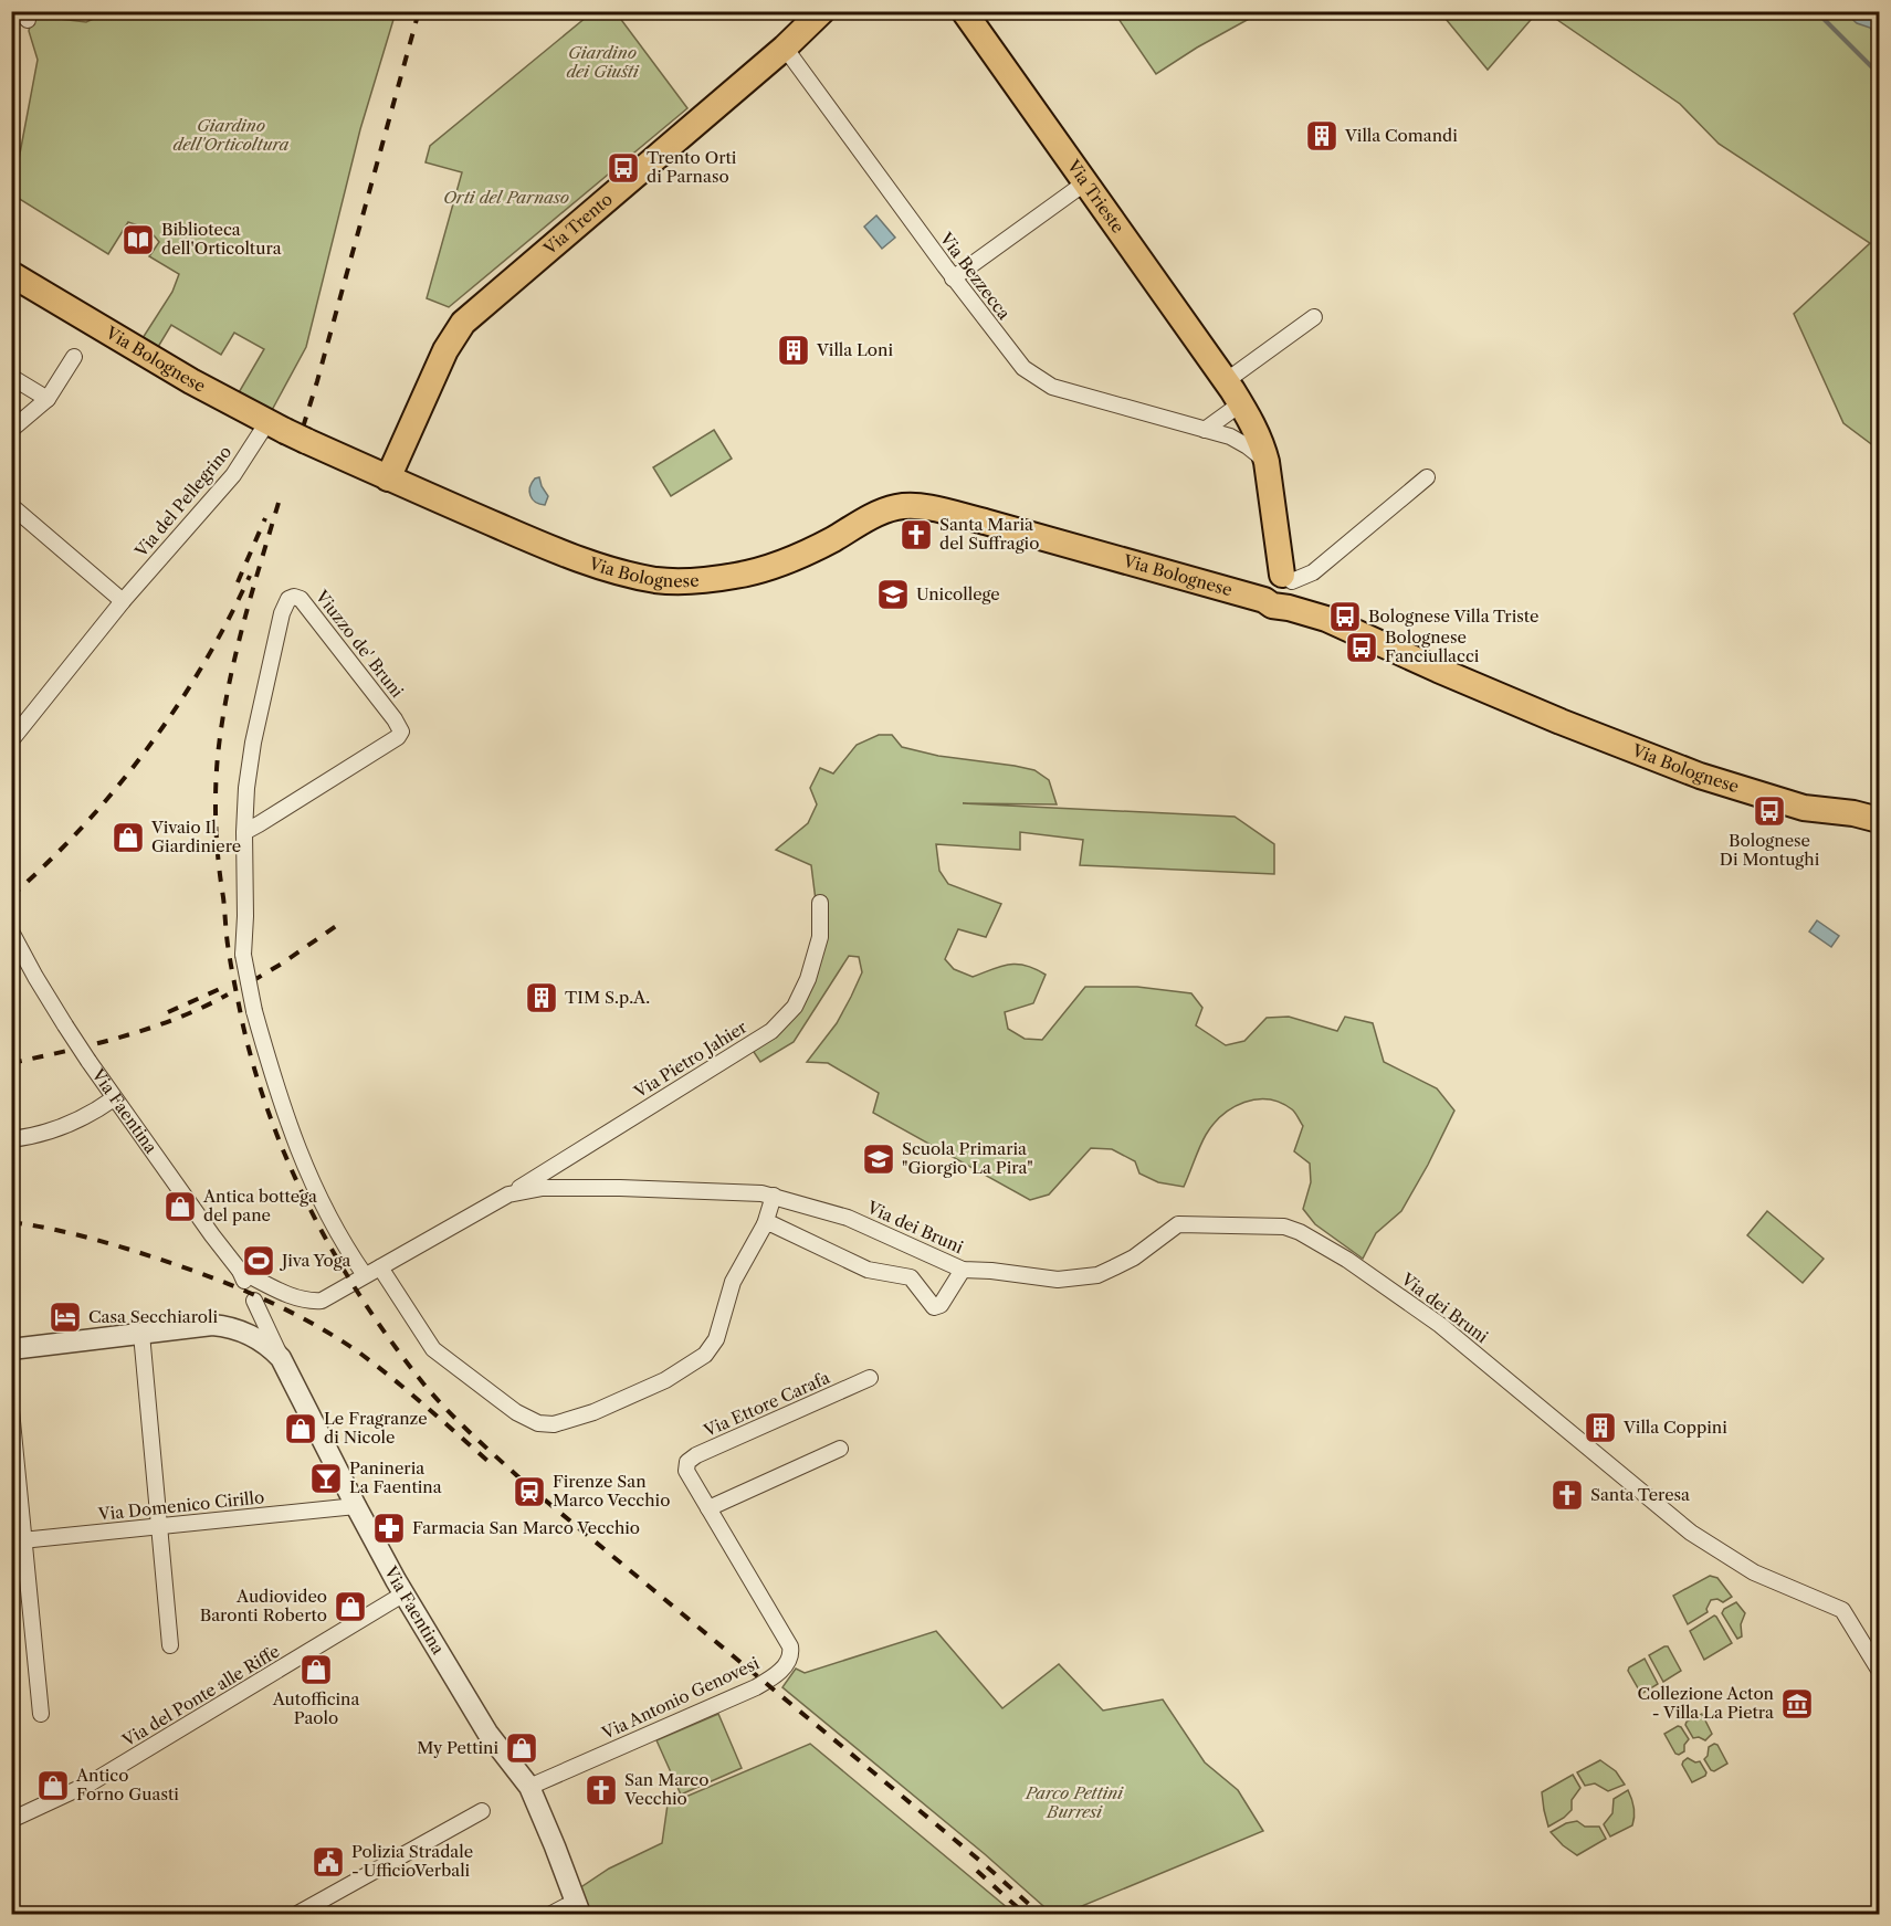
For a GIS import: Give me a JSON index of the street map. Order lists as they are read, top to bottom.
{
  "streets": {
    "main road": ["Via Trieste", "Via Trento", "Via Bolognese"],
    "street": [
      "Via Bezzecca",
      "Via del Pellegrino",
      "Viuzzo de' Bruni",
      "Via Pietro Jahier",
      "Via Faentina",
      "Via dei Bruni",
      "Via Ettore Carafa",
      "Via Domenico Cirillo",
      "Via del Ponte alle Riffe",
      "Via Antonio Genovesi"
    ]
  },
  "crossings": [
    ["Via Trieste", "Via Bezzecca"],
    ["Via Trieste", "Via Bolognese"],
    ["Via Trento", "Via Bezzecca"],
    ["Via Trento", "Via Bolognese"],
    ["Via Bolognese", "Via del Pellegrino"],
    ["Viuzzo de' Bruni", "Via dei Bruni"],
    ["Via Pietro Jahier", "Via dei Bruni"],
    ["Via Faentina", "Via dei Bruni"],
    ["Via Faentina", "Via Domenico Cirillo"],
    ["Via Faentina", "Via del Ponte alle Riffe"],
    ["Via Faentina", "Via Antonio Genovesi"],
    ["Via Ettore Carafa", "Via Antonio Genovesi"]
  ],
  "parks": [
    "Giardino dei Giusti",
    "Giardino dell'Orticoltura",
    "Orti del Parnaso",
    "Parco Pettini Burresi"
  ],
  "places": {
    "building": [
      "Villa Comandi",
      "Villa Loni",
      "TIM S.p.A.",
      "Villa Coppini"
    ],
    "bus stop": [
      "Trento Orti di Parnaso",
      "Bolognese Villa Triste",
      "Bolognese Fanciullacci",
      "Bolognese Di Montughi"
    ],
    "library": ["Biblioteca dell'Orticoltura"],
    "church": ["Santa Maria del Suffragio", "Santa Teresa", "San Marco Vecchio"],
    "school or university": ["Unicollege", "Scuola Primaria \"Giorgio La Pira\""],
    "shop": [
      "Vivaio Il Giardiniere",
      "Antica bottega del pane",
      "Le Fragranze di Nicole",
      "Audiovideo Baronti Roberto",
      "Autofficina Paolo",
      "My Pettini",
      "Antico Forno Guasti"
    ],
    "sports": ["Jiva Yoga"],
    "hotel": ["Casa Secchiaroli"],
    "bar": ["Panineria La Faentina"],
    "station": ["Firenze San Marco Vecchio"],
    "pharmacy": ["Farmacia San Marco Vecchio"],
    "museum": ["Collezione Acton - Villa La Pietra"],
    "public building": ["Polizia Stradale - UfficioVerbali"]
  }
}
